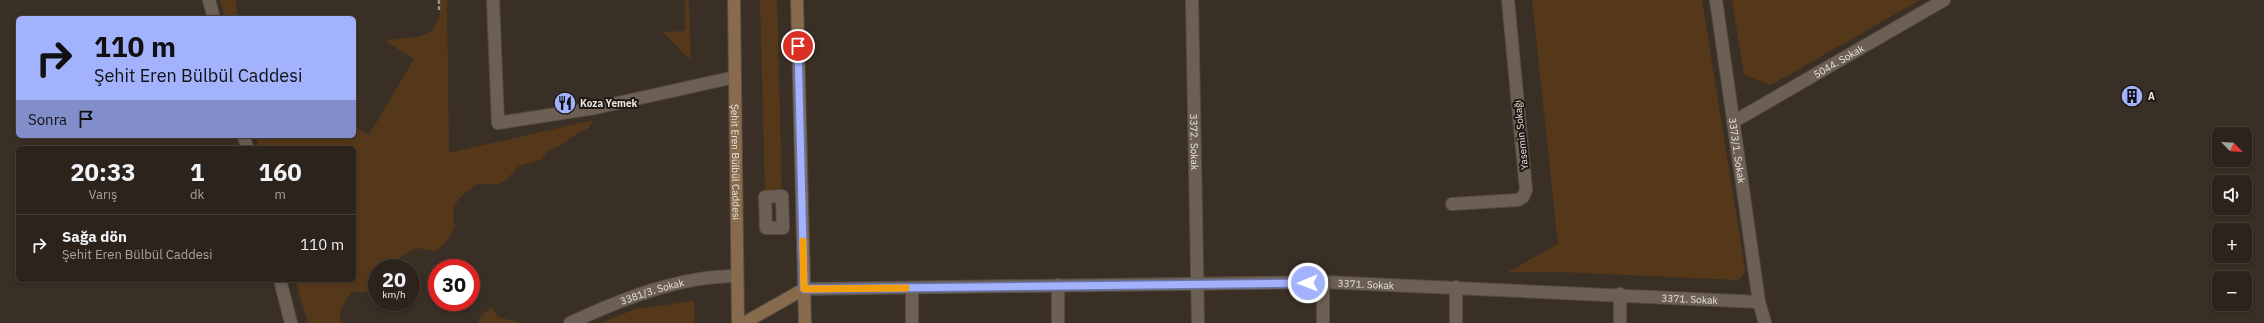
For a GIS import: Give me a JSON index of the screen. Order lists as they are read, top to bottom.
{
  "streets": {
    "main road": ["Şehit Eren Bülbül Caddesi"],
    "street": [
      "5044. Sokak",
      "Yasemin Sokağı",
      "3372. Sokak",
      "3373/1. Sokak",
      "3371. Sokak",
      "3381/3. Sokak"
    ]
  },
  "crossings": [
    ["5044. Sokak", "3373/1. Sokak"],
    ["3372. Sokak", "3371. Sokak"],
    ["3373/1. Sokak", "3371. Sokak"],
    ["Şehit Eren Bülbül Caddesi", "3381/3. Sokak"]
  ],
  "places": {
    "building": ["A"],
    "restaurant": ["Koza Yemek"]
  },
  "north": "bottom right",
  "page": {
    "turn": ["110 m", "Şehit Eren Bülbül Caddesi"],
    "then": "Sonra",
    "map_buttons": ["+", "−"],
    "eta": [
      "20:33",
      "Varış",
      "1",
      "dk",
      "160",
      "m"
    ],
    "list": [
      {
        "name": "Sağa dön",
        "note": "Şehit Eren Bülbül Caddesi",
        "value": "110 m"
      }
    ],
    "speed": "20 km/h",
    "limit": "30"
  }
}
